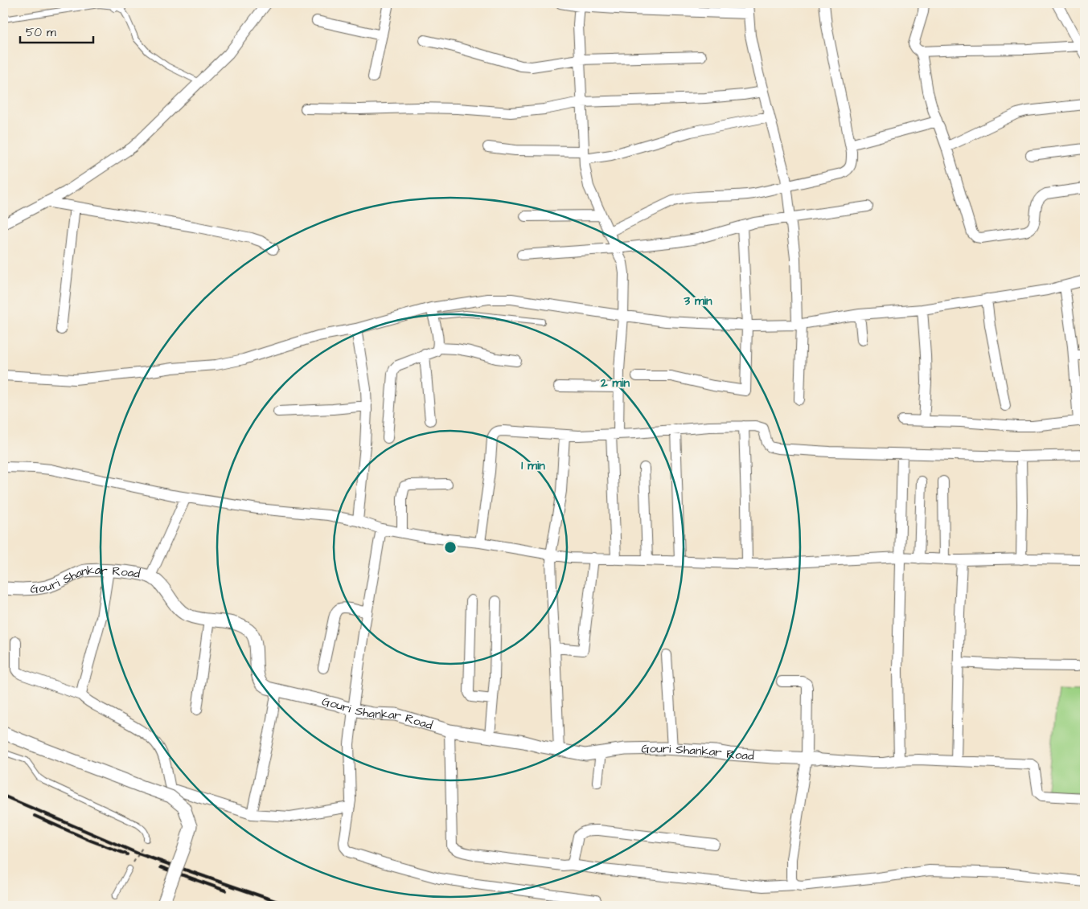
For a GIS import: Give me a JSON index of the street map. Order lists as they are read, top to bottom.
{
  "streets": {
    "street": ["Gouri Shankar Road"]
  },
  "scale_bar": "50 m",
  "rings": ["3 min", "2 min", "1 min"]
}
